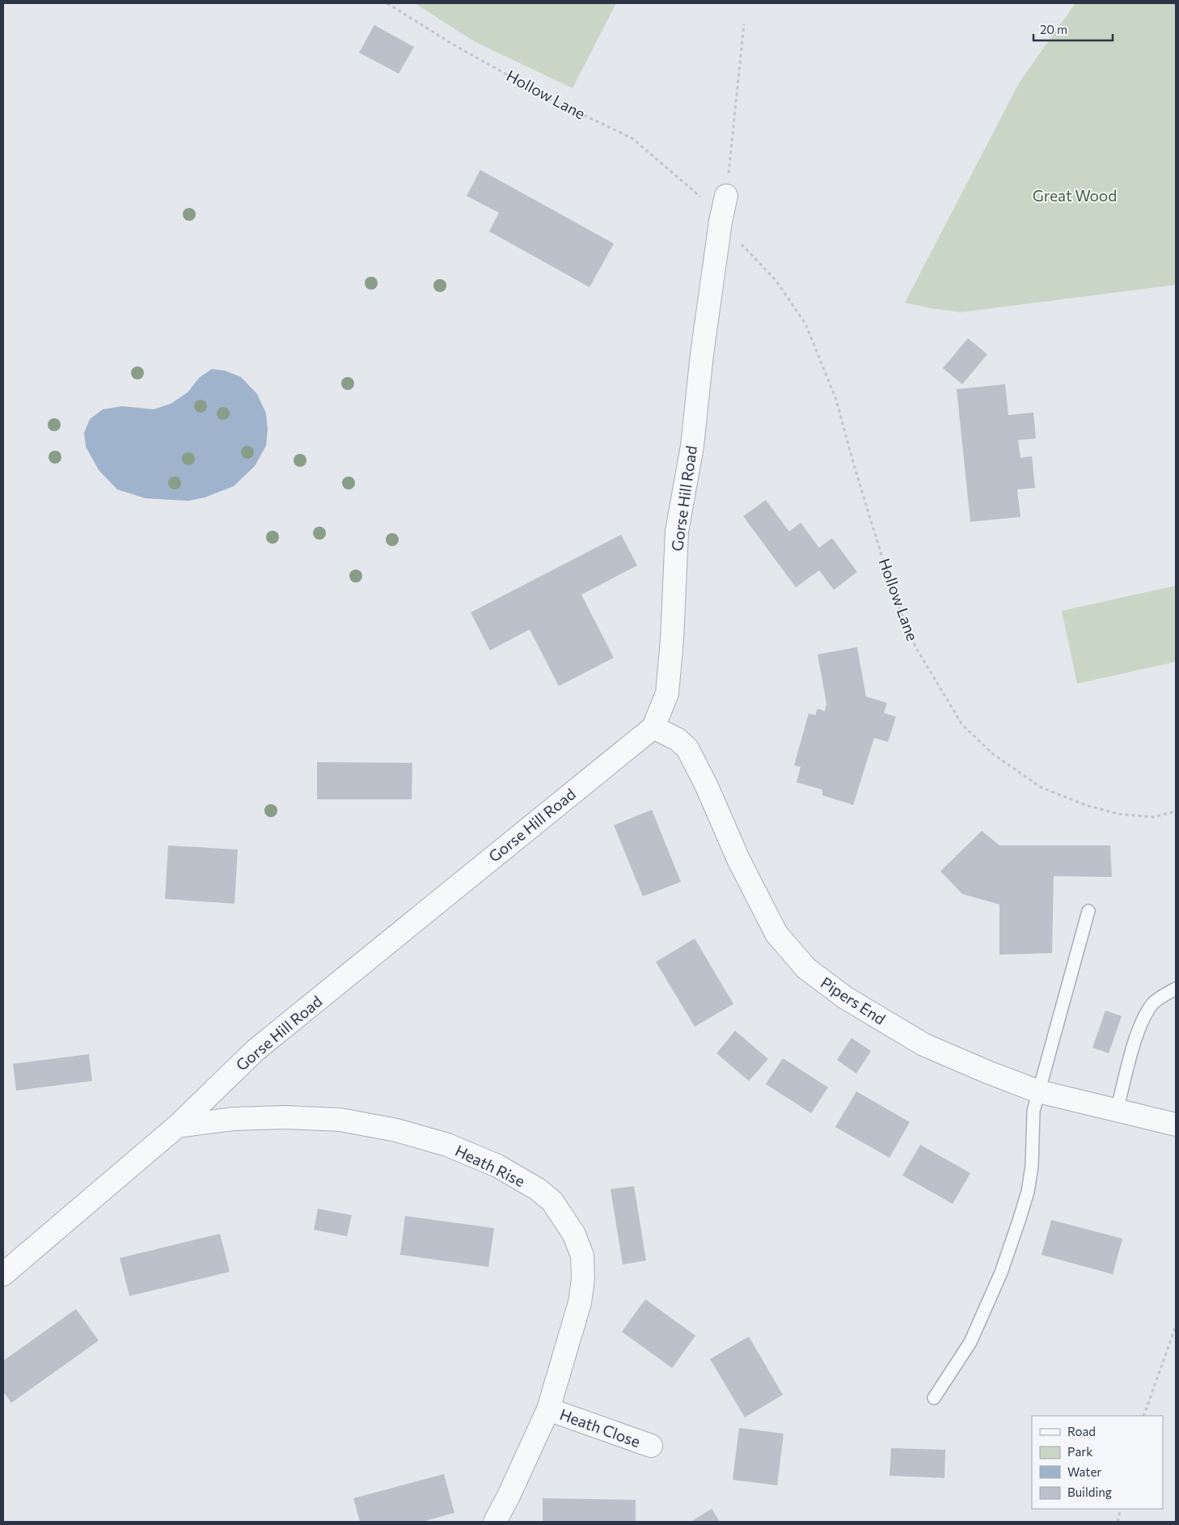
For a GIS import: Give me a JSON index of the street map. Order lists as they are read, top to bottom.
{
  "streets": {
    "street": [
      "Gorse Hill Road",
      "Pipers End",
      "Heath Rise",
      "Heath Close"
    ],
    "path": ["Hollow Lane"]
  },
  "crossings": [
    ["Gorse Hill Road", "Pipers End"],
    ["Gorse Hill Road", "Heath Rise"],
    ["Heath Rise", "Heath Close"]
  ],
  "parks": ["Great Wood"],
  "legend": [
    "Road",
    "Park",
    "Water",
    "Building"
  ],
  "scale_bar": "20 m"
}
